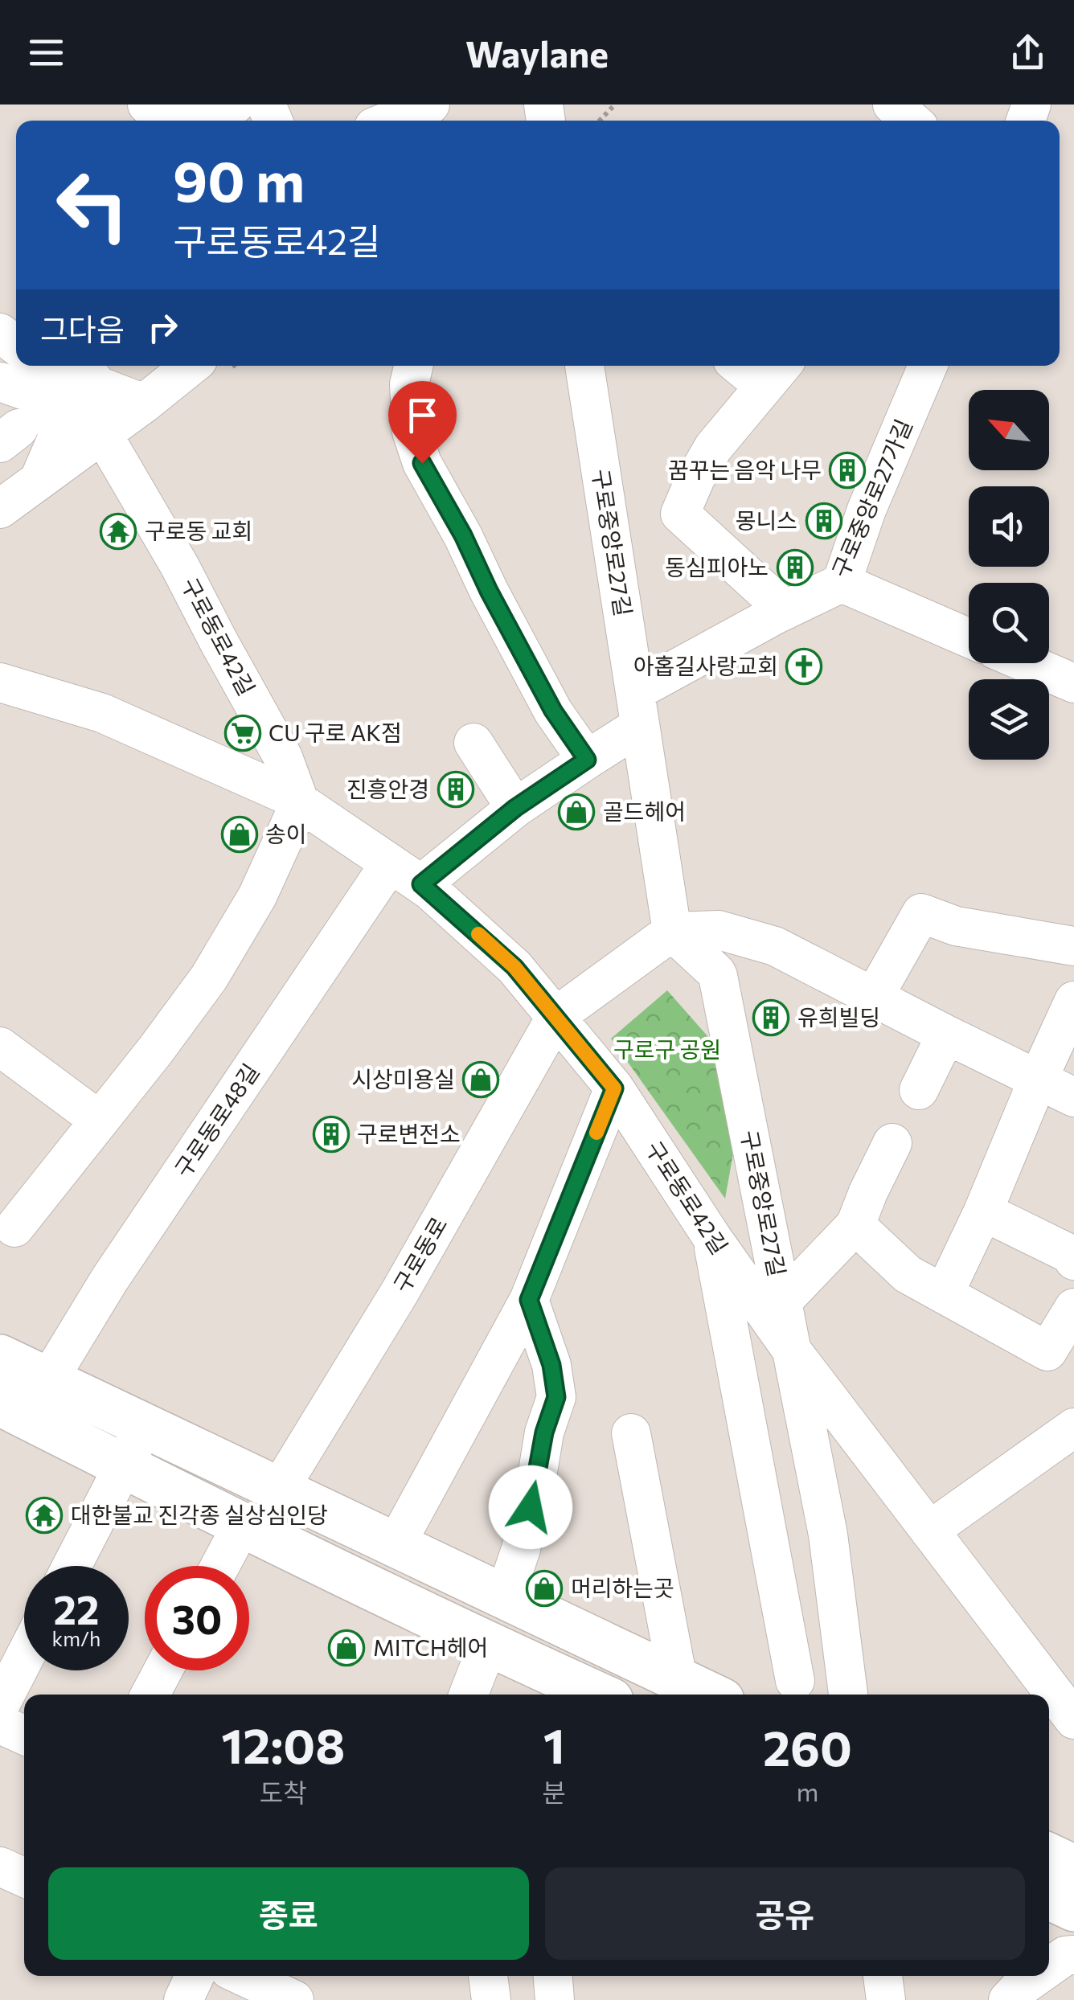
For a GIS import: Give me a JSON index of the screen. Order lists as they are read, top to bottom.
{
  "streets": {
    "street": [
      "구로중앙로27가길",
      "구로중앙로27길",
      "구로동로42길",
      "구로동로48길",
      "구로동로"
    ]
  },
  "crossings": [
    ["구로중앙로27가길", "구로중앙로27길"],
    ["구로중앙로27길", "구로동로42길"],
    ["구로동로42길", "구로동로48길"],
    ["구로동로42길", "구로동로"]
  ],
  "parks": ["구로구 공원"],
  "places": {
    "building": [
      "꿈꾸는 음악 나무",
      "몽니스",
      "동심피아노",
      "진흥안경",
      "유희빌딩",
      "구로변전소"
    ],
    "temple": ["구로동 교회", "대한불교 진각종 실상심인당"],
    "church": ["아홉길사랑교회"],
    "supermarket": ["CU 구로 AK점"],
    "shop": [
      "골드헤어",
      "송이",
      "시상미용실",
      "머리하는곳",
      "MITCH헤어"
    ]
  },
  "north": "top left",
  "page": {
    "header": "Waylane",
    "turn": ["90 m", "구로동로42길"],
    "then": "그다음",
    "speed": "22 km/h",
    "limit": "30",
    "eta": [
      "12:08",
      "도착",
      "1",
      "분",
      "260",
      "m"
    ],
    "buttons": ["종료", "공유"]
  }
}
